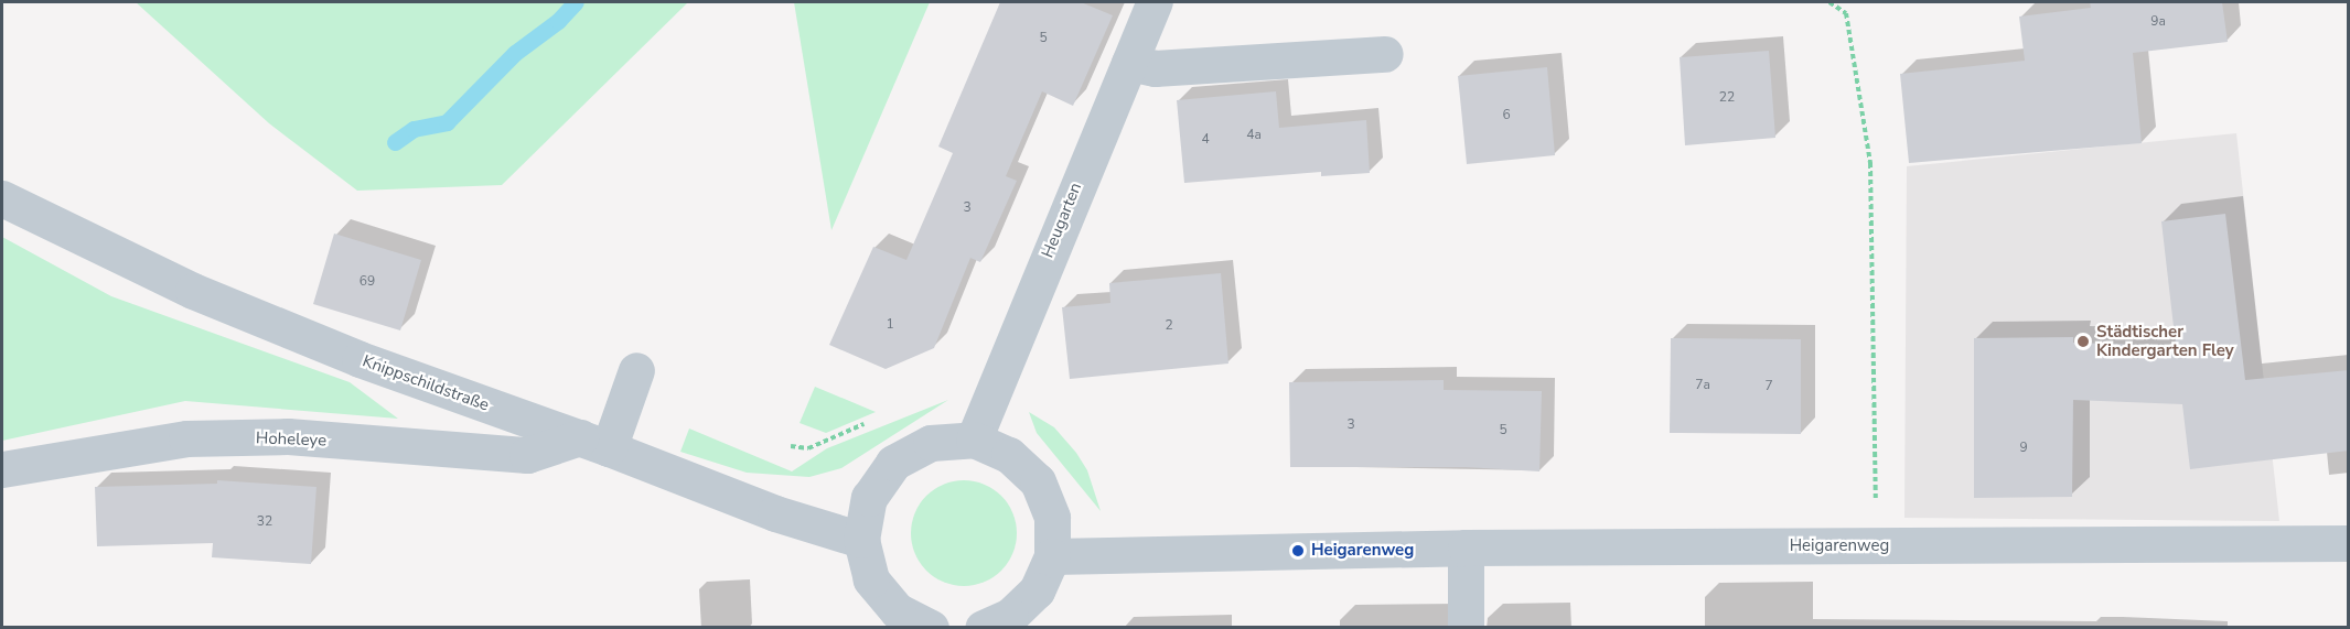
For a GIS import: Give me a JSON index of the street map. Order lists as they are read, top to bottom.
{
  "streets": {
    "street": [
      "Heugarten",
      "Knippschildstraße",
      "Hoheleye",
      "Heigarenweg"
    ]
  },
  "crossings": [
    ["Knippschildstraße", "Hoheleye"]
  ],
  "places": ["Städtischer Kindergarten Fley", "Heigarenweg"],
  "house_numbers": [
    "9a",
    "5",
    "22",
    "6",
    "4a",
    "4",
    "3",
    "69",
    "1",
    "2",
    "7a",
    "7",
    "3",
    "5",
    "9",
    "32"
  ]
}
